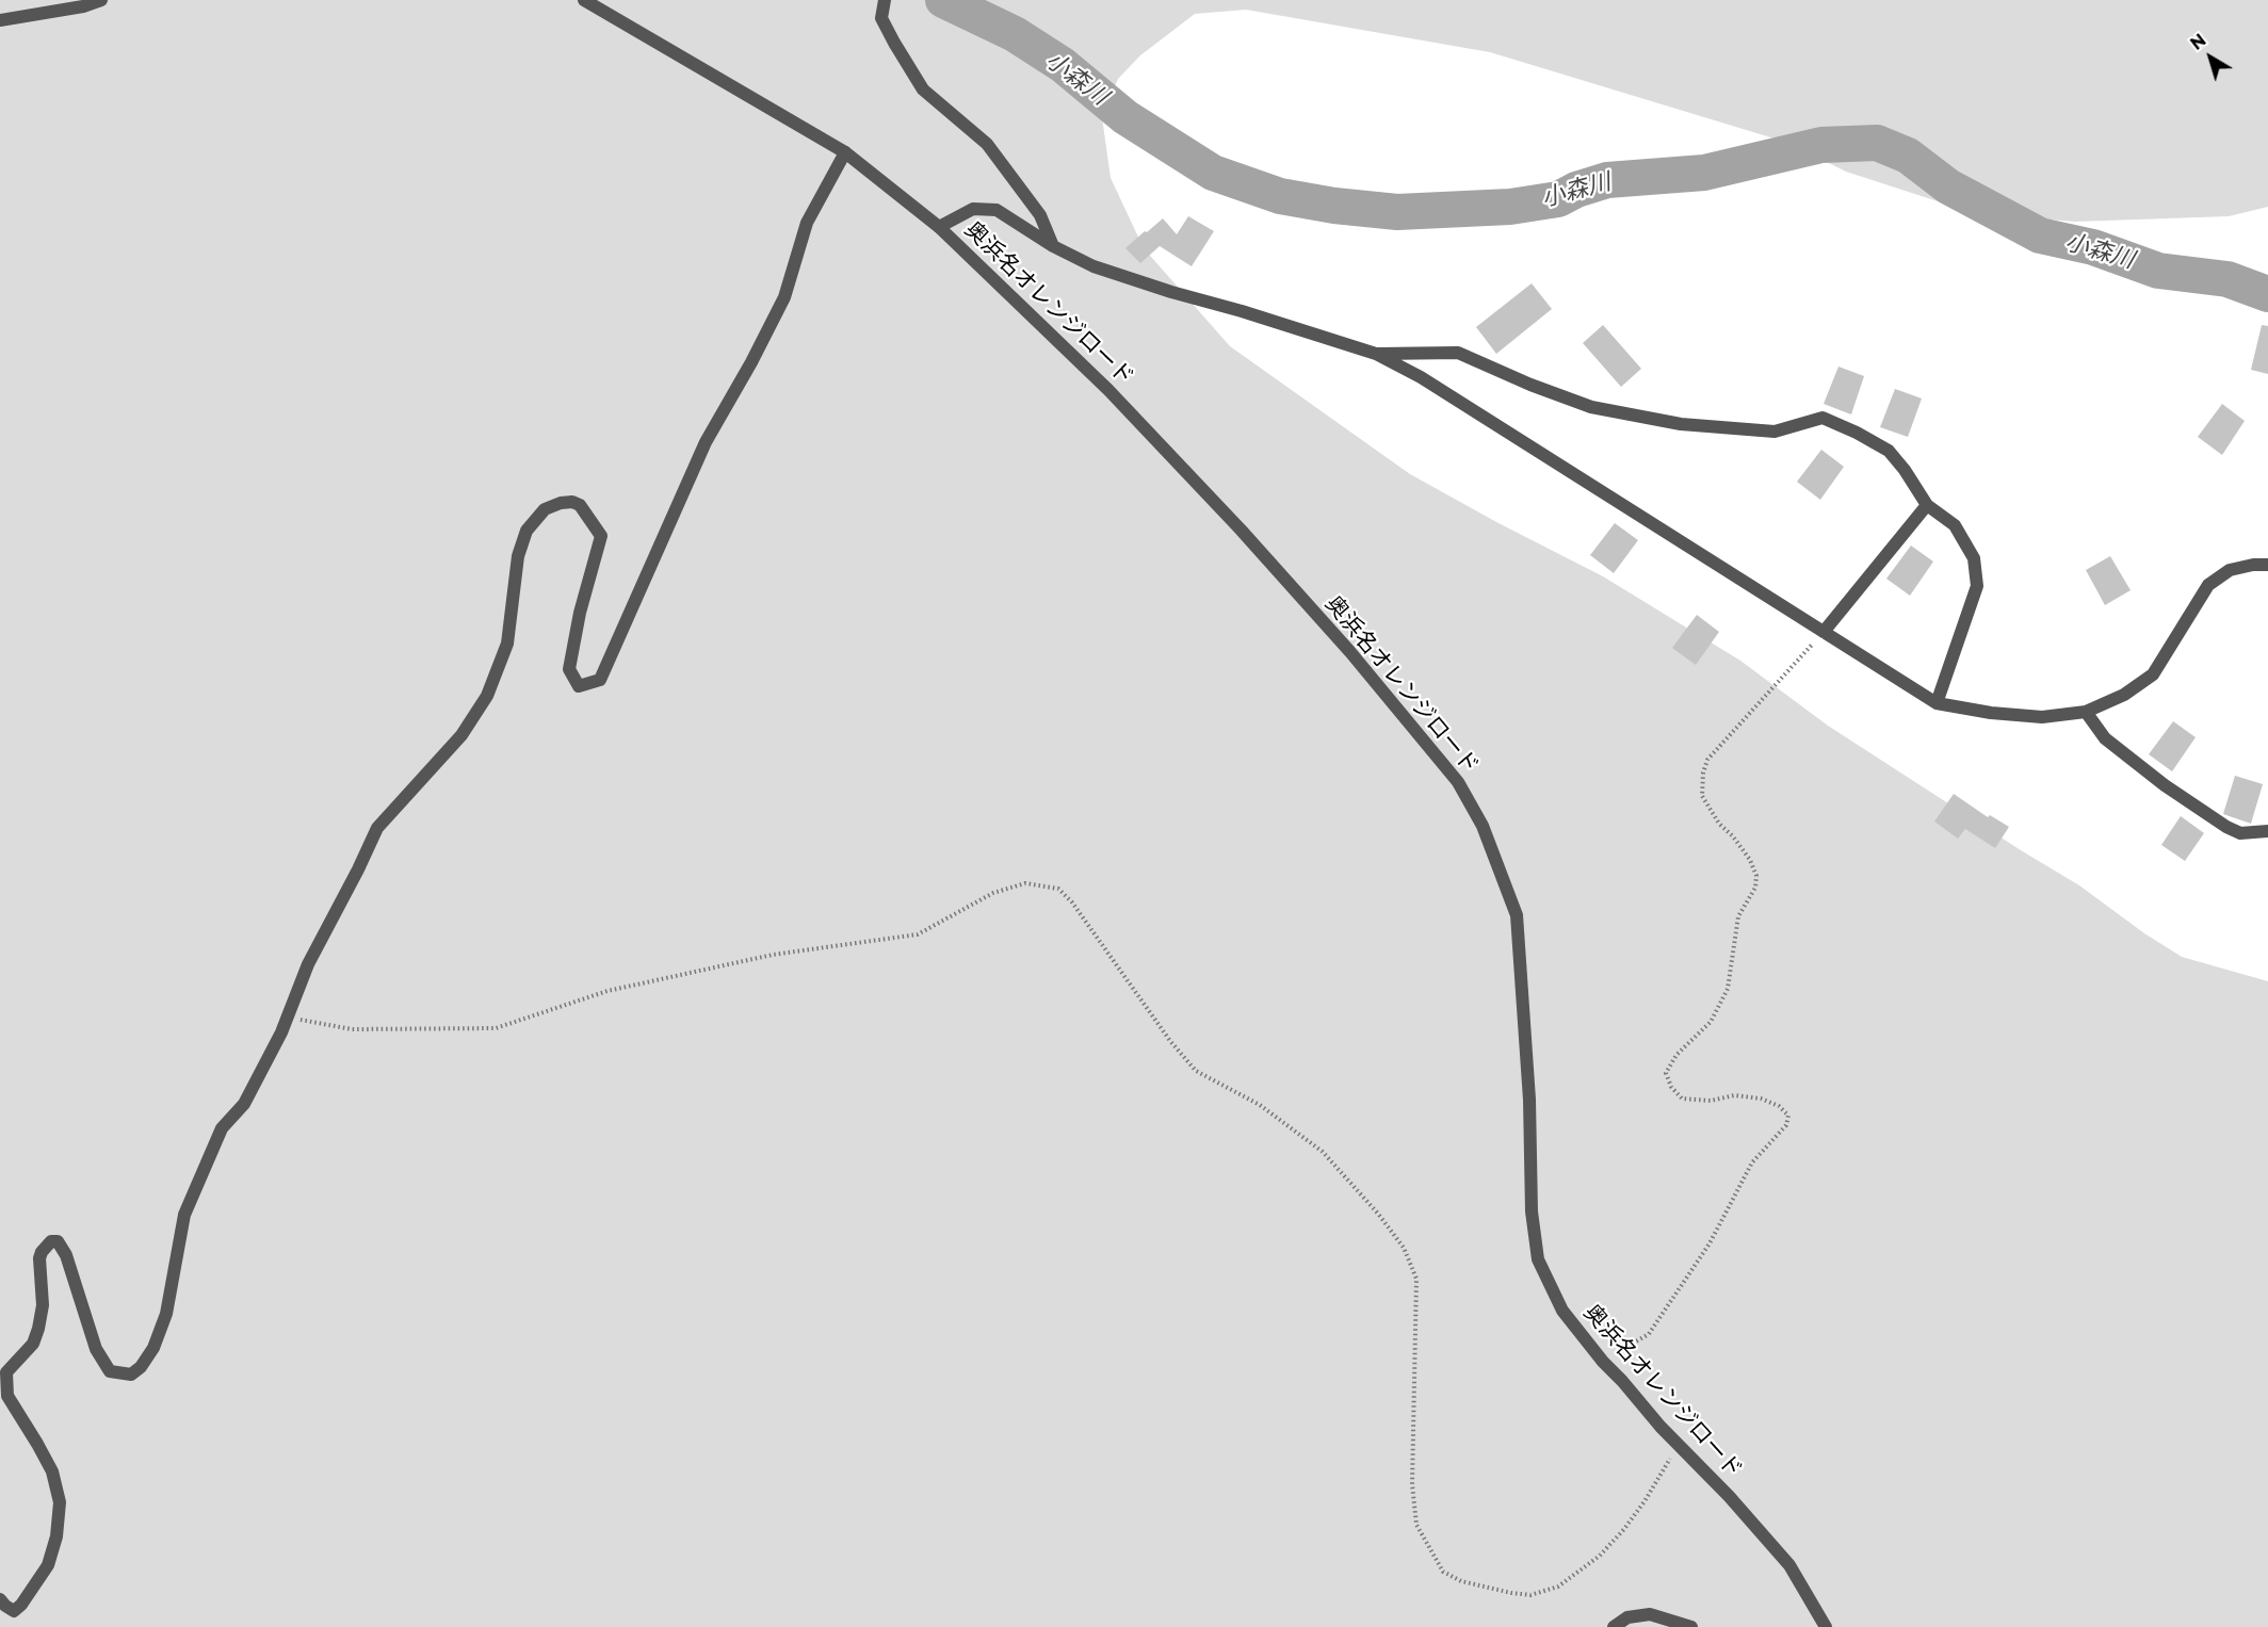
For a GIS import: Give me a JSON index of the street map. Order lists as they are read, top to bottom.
{
  "streets": {
    "street": ["奥浜名オレンジロード"]
  },
  "water": ["小森川"],
  "north": "top left"
}
